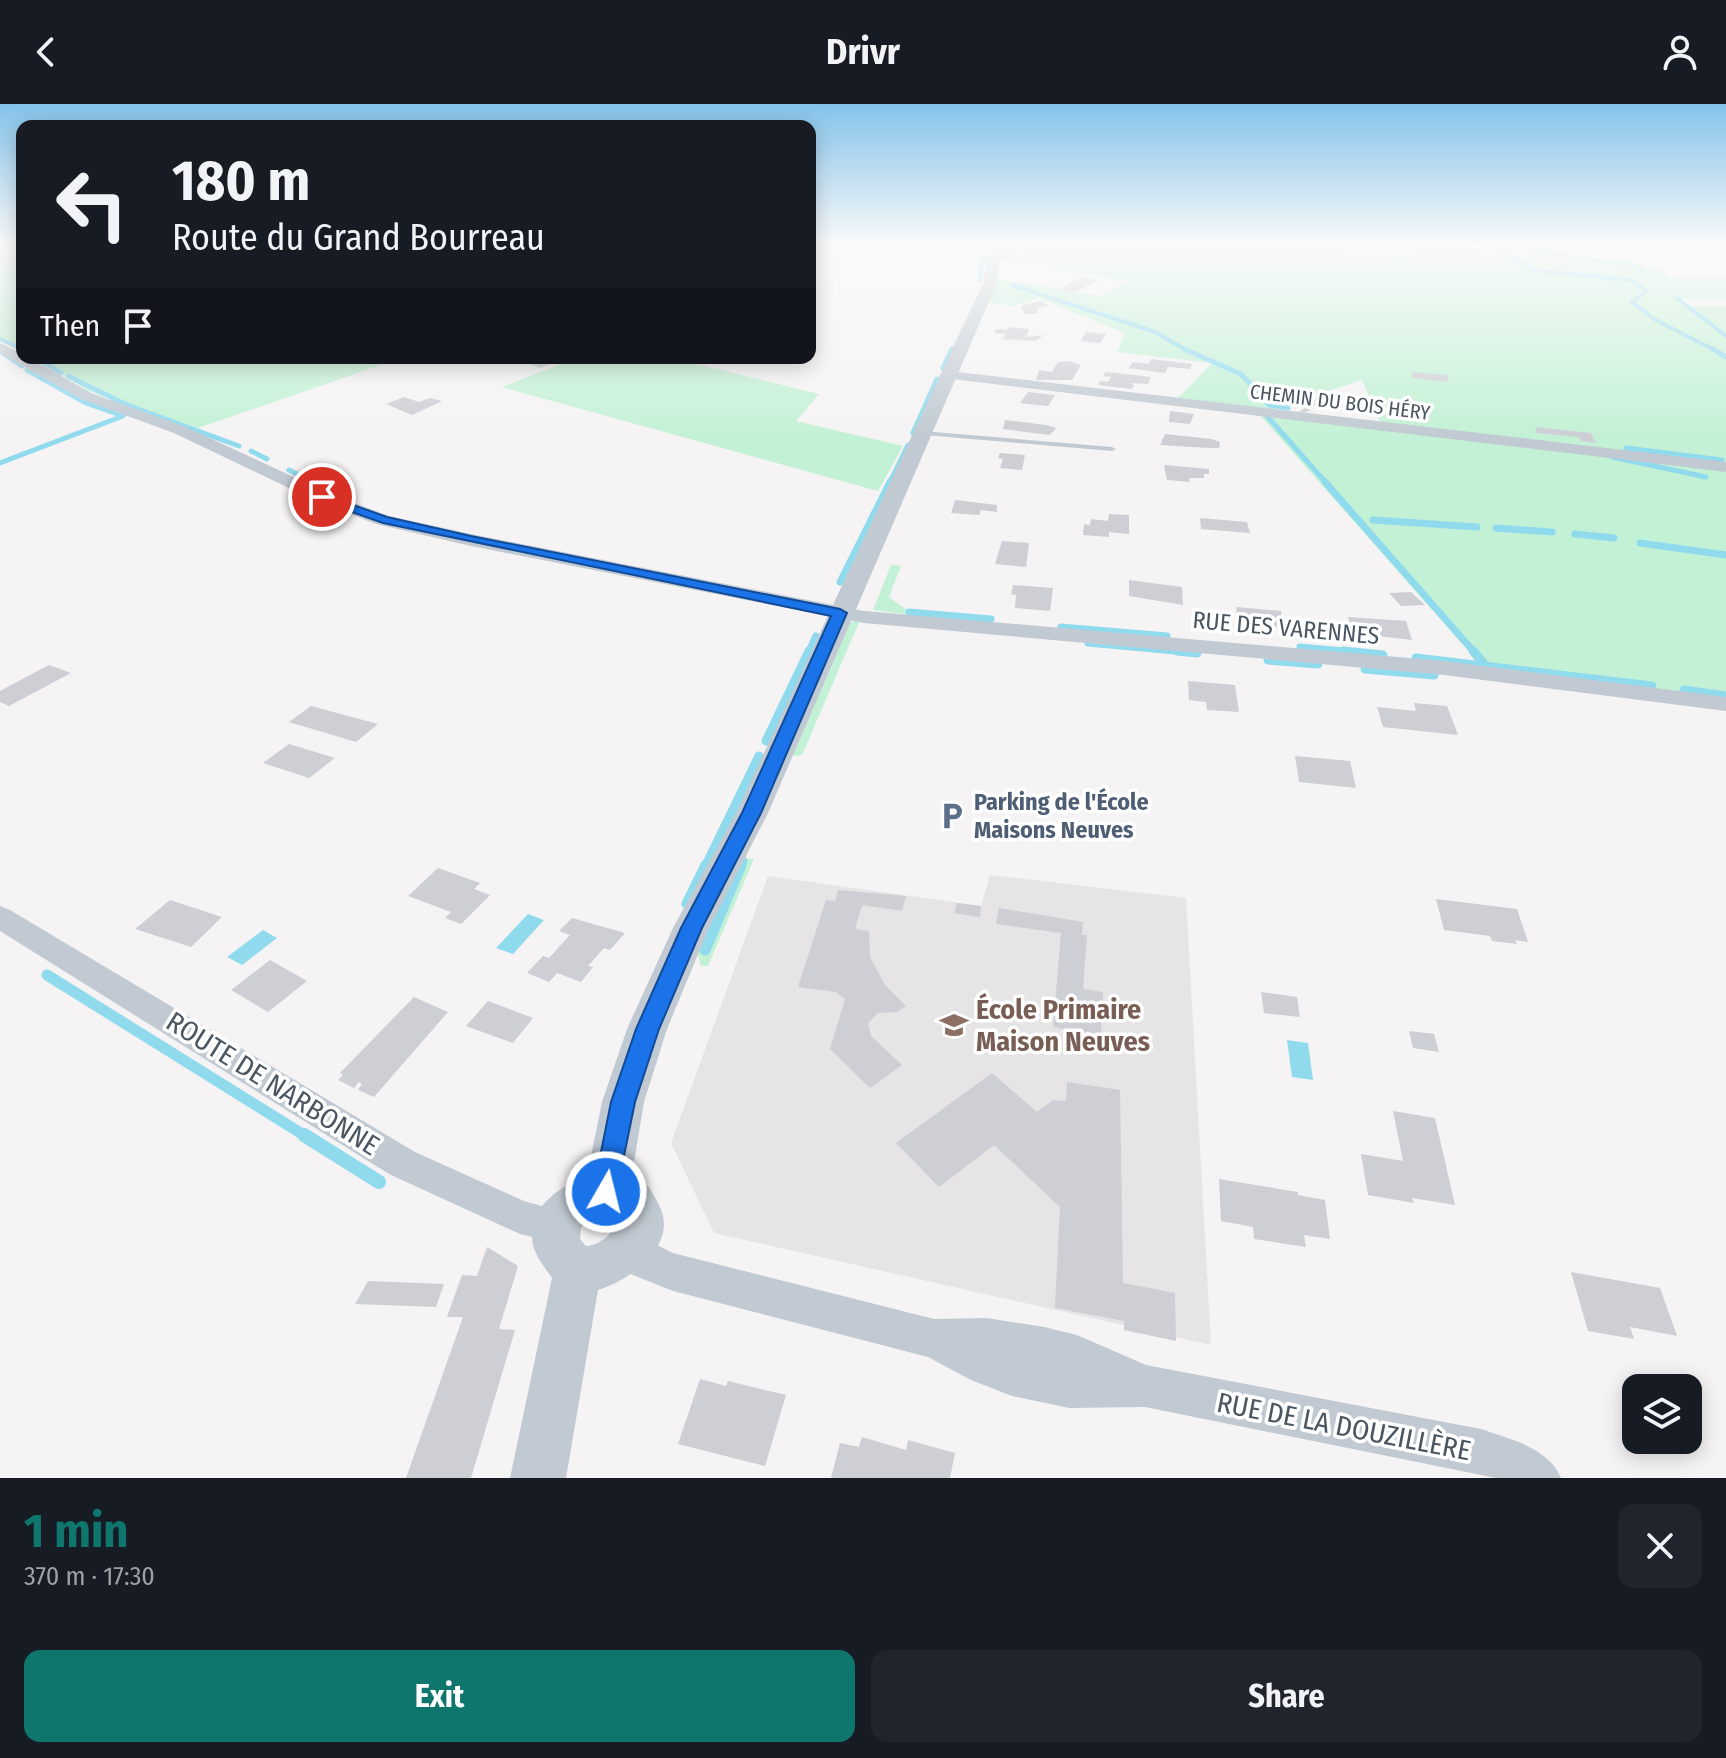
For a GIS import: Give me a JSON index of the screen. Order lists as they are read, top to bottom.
{
  "streets": {
    "street": [
      "CHEMIN DU BOIS HÉRY",
      "RUE DES VARENNES",
      "ROUTE DE NARBONNE",
      "RUE DE LA DOUZILLÈRE"
    ]
  },
  "crossings": [
    ["ROUTE DE NARBONNE", "RUE DE LA DOUZILLÈRE"]
  ],
  "places": {
    "parking": ["Parking de l'École Maisons Neuves"],
    "school or university": ["École Primaire Maison Neuves"]
  },
  "page": {
    "header": "Drivr",
    "turn": ["180 m", "Route du Grand Bourreau"],
    "then": "Then",
    "heading": ["1 min", "370 m · 17:30"],
    "buttons": ["Exit", "Share"]
  }
}
